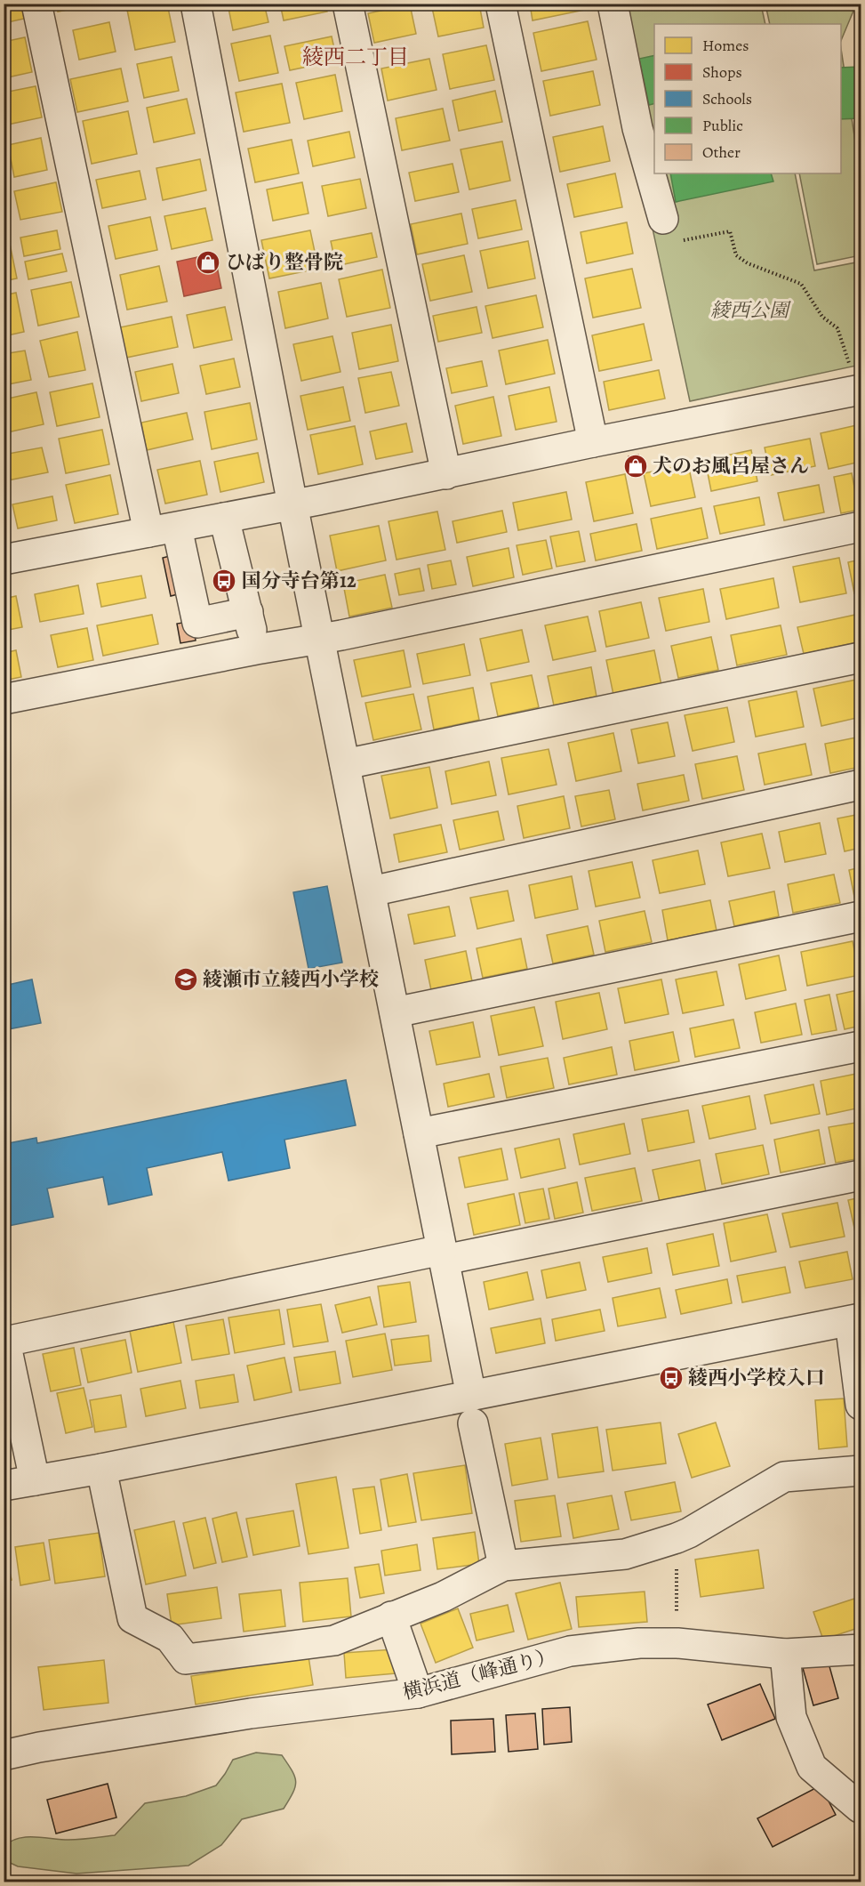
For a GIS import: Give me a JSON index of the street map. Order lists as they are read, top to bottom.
{
  "streets": {
    "street": ["横浜道（峰通り）"]
  },
  "districts": ["綾西二丁目"],
  "parks": ["綾西公園"],
  "places": {
    "shop": ["ひばり整骨院", "犬のお風呂屋さん"],
    "bus stop": ["国分寺台第12", "綾西小学校入口"],
    "school or university": ["綾瀬市立綾西小学校"]
  },
  "legend": [
    "Homes",
    "Shops",
    "Schools",
    "Public",
    "Other"
  ]
}
